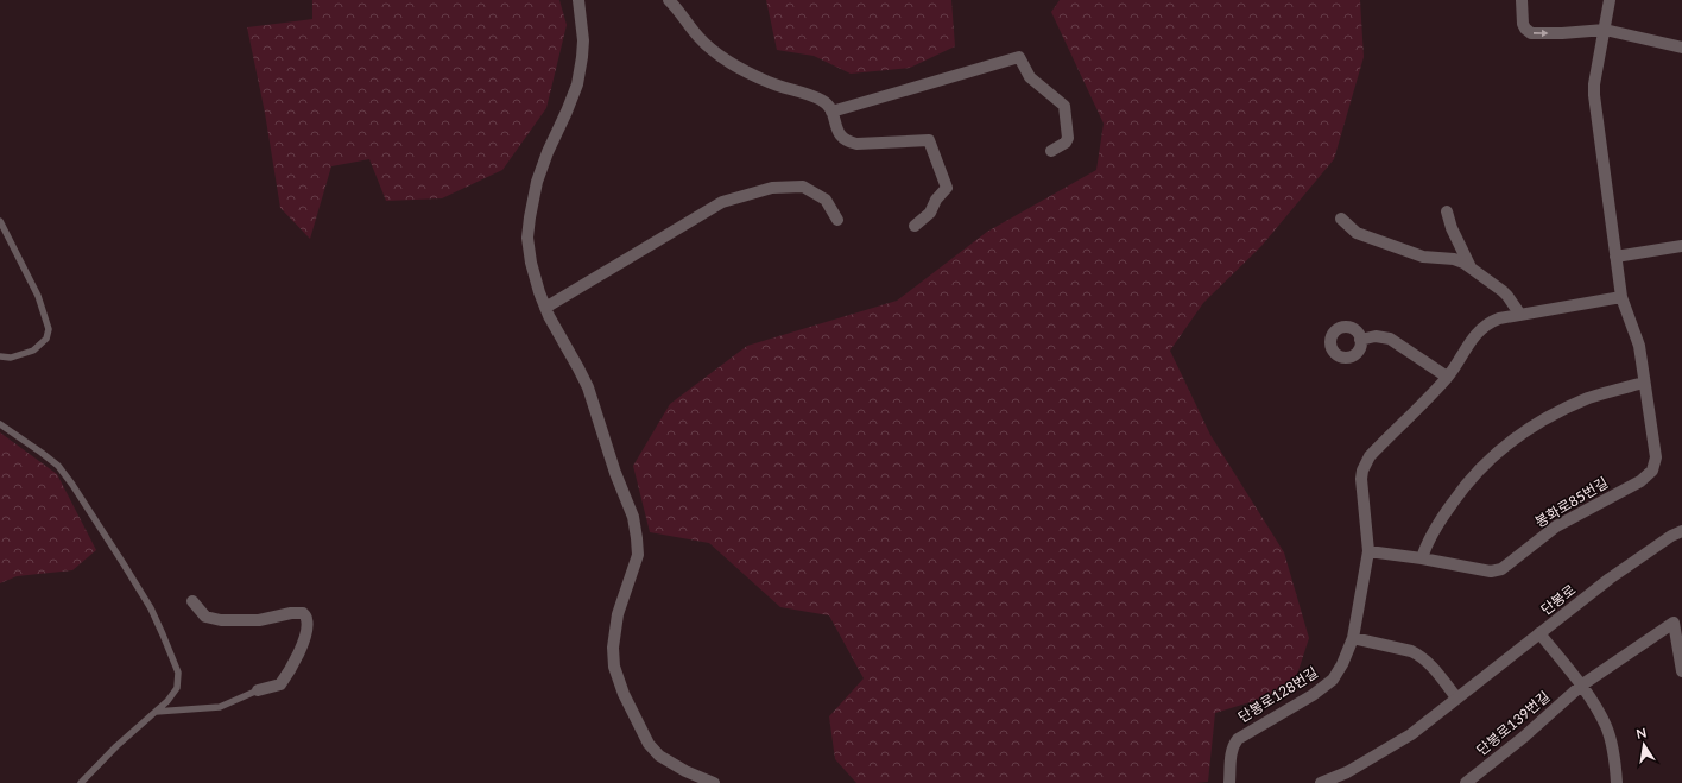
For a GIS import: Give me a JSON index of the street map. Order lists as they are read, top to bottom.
{
  "streets": {
    "street": [
      "봉화로85번길",
      "단봉로",
      "단봉로128번길",
      "단봉로139번길"
    ]
  },
  "crossings": [
    ["봉화로85번길", "단봉로128번길"]
  ],
  "north": "top"
}
